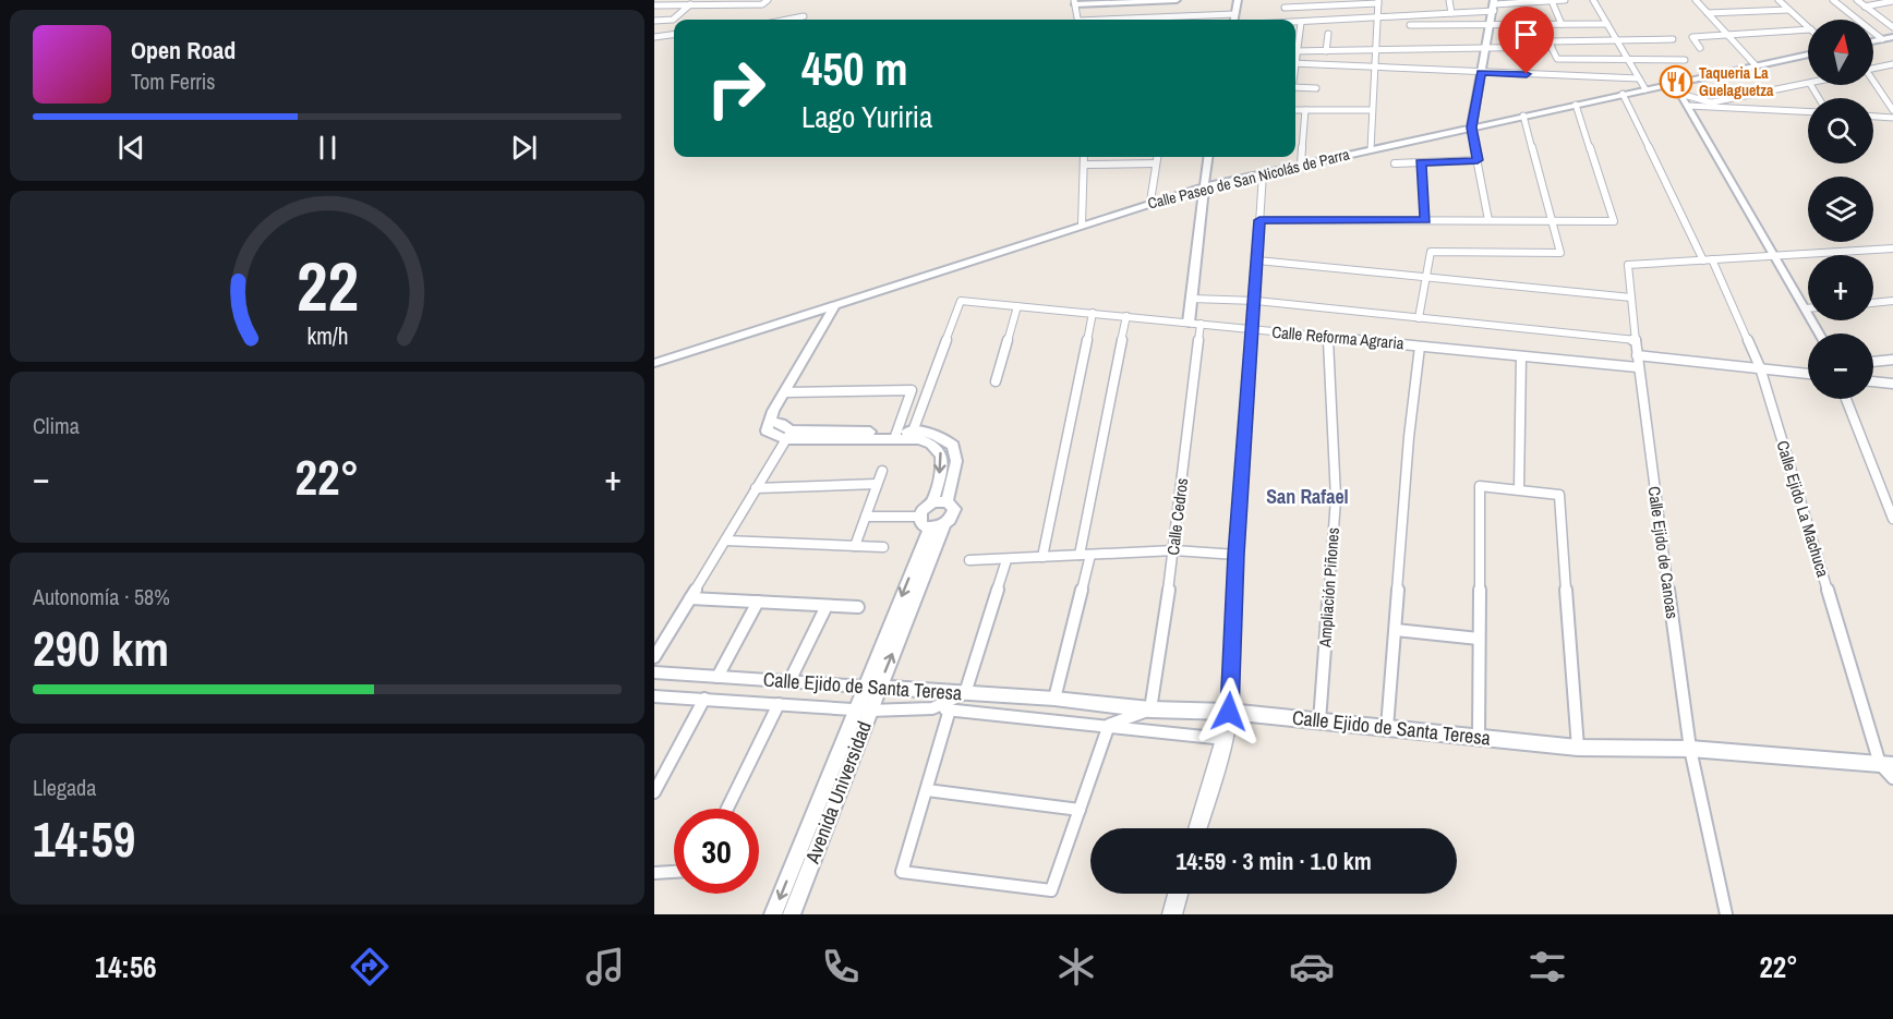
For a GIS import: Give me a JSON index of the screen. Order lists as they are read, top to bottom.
{
  "streets": {
    "street": [
      "Calle Paseo de San Nicolás de Parra",
      "Calle Reforma Agraria",
      "Calle Ejido La Machuca",
      "Calle Cedros",
      "Calle Ejido de Canoas",
      "Ampliación Piñones",
      "Calle Ejido de Santa Teresa",
      "Avenida Universidad"
    ]
  },
  "crossings": [
    ["Calle Paseo de San Nicolás de Parra", "Calle Ejido La Machuca"],
    ["Calle Reforma Agraria", "Calle Ejido La Machuca"],
    ["Calle Reforma Agraria", "Calle Cedros"],
    ["Calle Reforma Agraria", "Calle Ejido de Canoas"],
    ["Calle Reforma Agraria", "Ampliación Piñones"],
    ["Calle Ejido La Machuca", "Calle Ejido de Canoas"],
    ["Calle Ejido La Machuca", "Calle Ejido de Santa Teresa"],
    ["Calle Cedros", "Calle Ejido de Santa Teresa"],
    ["Calle Ejido de Canoas", "Calle Ejido de Santa Teresa"],
    ["Ampliación Piñones", "Calle Ejido de Santa Teresa"],
    ["Calle Ejido de Santa Teresa", "Avenida Universidad"]
  ],
  "districts": ["San Rafael"],
  "places": {
    "restaurant": ["Taqueria La Guelaguetza"]
  },
  "north": "top",
  "page": {
    "map_buttons": ["+", "−"],
    "turn": ["450 m", "Lago Yuriria"],
    "song": ["Open Road", "Tom Ferris"],
    "tile": [
      "Clima",
      ["Autonomía · 58%", "290 km"],
      ["Llegada", "14:59"]
    ],
    "heat": ["−", "22°", "+"],
    "limit": "30",
    "trip": "14:59 · 3 min · 1.0 km",
    "tabs": ["14:56", "22°"],
    "gauge": ["22", "km/h"]
  }
}
